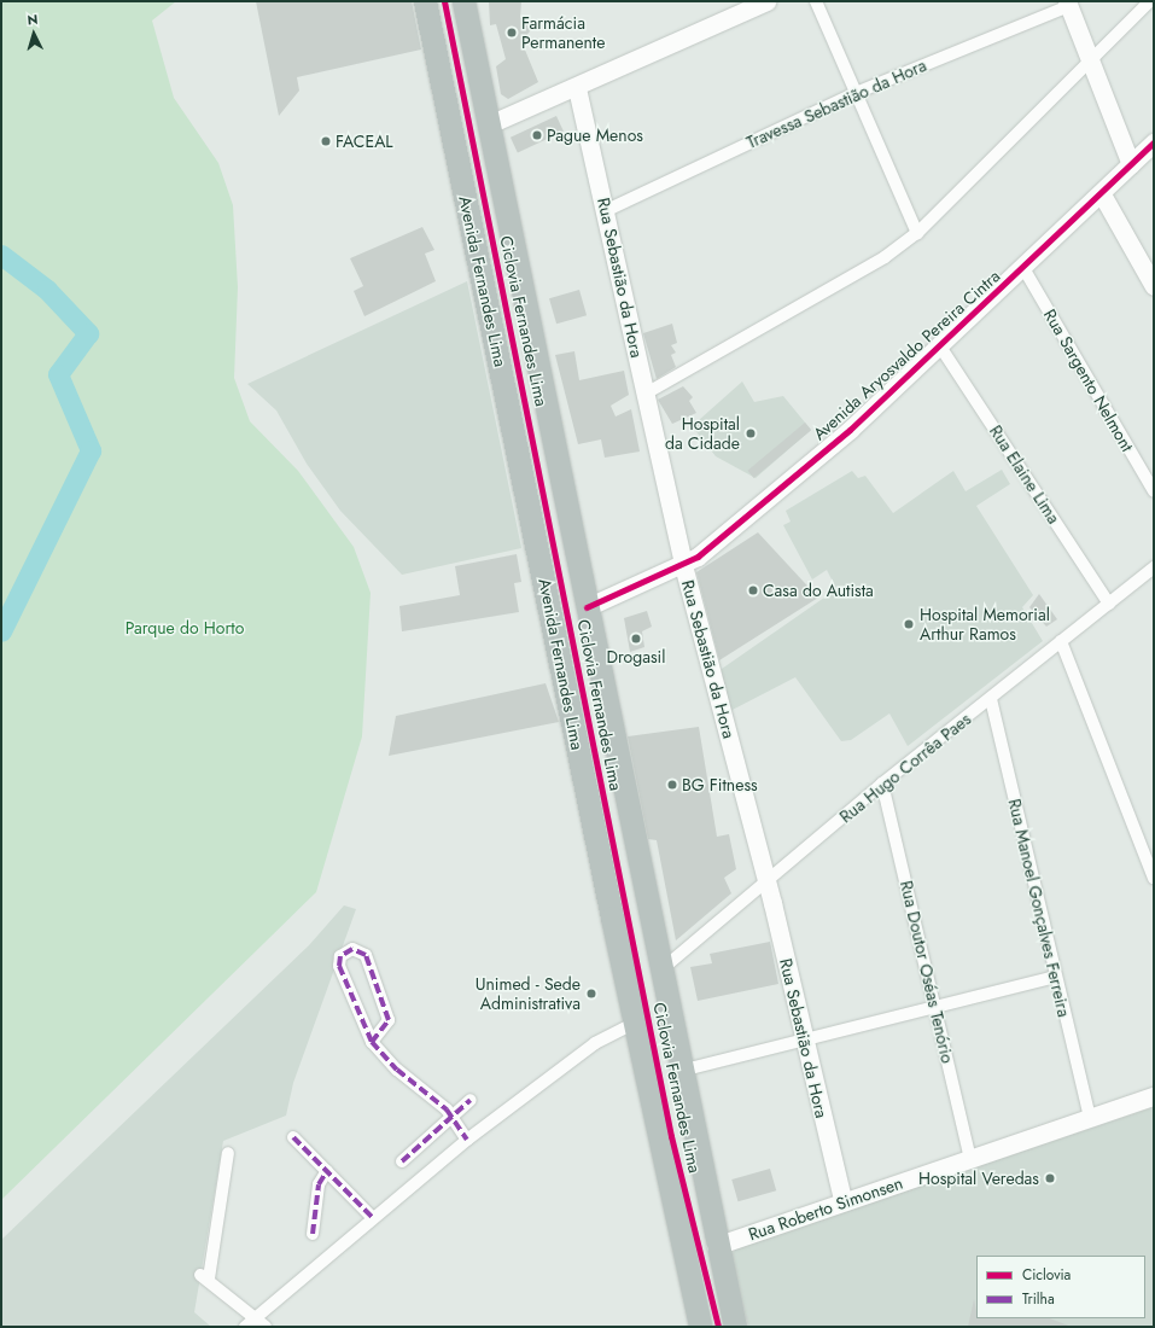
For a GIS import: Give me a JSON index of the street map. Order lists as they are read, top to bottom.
{
  "streets": {
    "highway": ["Avenida Fernandes Lima"],
    "street": [
      "Travessa Sebastião da Hora",
      "Rua Sebastião da Hora",
      "Avenida Aryosvaldo Pereira Cintra",
      "Rua Sargento Nelmont",
      "Rua Elaine Lima",
      "Rua Hugo Corrêa Paes",
      "Rua Manoel Gonçalves Ferreira",
      "Rua Doutor Oséas Tenório",
      "Rua Roberto Simonsen"
    ],
    "cycle path": ["Ciclovia Fernandes Lima"]
  },
  "crossings": [
    ["Travessa Sebastião da Hora", "Rua Sebastião da Hora"],
    ["Rua Sebastião da Hora", "Avenida Aryosvaldo Pereira Cintra"],
    ["Rua Sebastião da Hora", "Rua Hugo Corrêa Paes"],
    ["Rua Sebastião da Hora", "Rua Roberto Simonsen"],
    ["Avenida Fernandes Lima", "Avenida Aryosvaldo Pereira Cintra"],
    ["Avenida Fernandes Lima", "Rua Hugo Corrêa Paes"],
    ["Avenida Fernandes Lima", "Rua Roberto Simonsen"],
    ["Avenida Aryosvaldo Pereira Cintra", "Rua Sargento Nelmont"],
    ["Avenida Aryosvaldo Pereira Cintra", "Rua Elaine Lima"],
    ["Rua Elaine Lima", "Rua Hugo Corrêa Paes"],
    ["Rua Hugo Corrêa Paes", "Rua Manoel Gonçalves Ferreira"],
    ["Rua Hugo Corrêa Paes", "Rua Doutor Oséas Tenório"],
    ["Rua Manoel Gonçalves Ferreira", "Rua Roberto Simonsen"],
    ["Rua Doutor Oséas Tenório", "Rua Roberto Simonsen"]
  ],
  "parks": ["Parque do Horto"],
  "places": [
    "Farmácia Permanente",
    "Pague Menos",
    "FACEAL",
    "Hospital da Cidade",
    "Casa do Autista",
    "Hospital Memorial Arthur Ramos",
    "Drogasil",
    "BG Fitness",
    "Unimed - Sede Administrativa",
    "Hospital Veredas"
  ],
  "legend": ["Ciclovia", "Trilha"],
  "north": "top"
}
